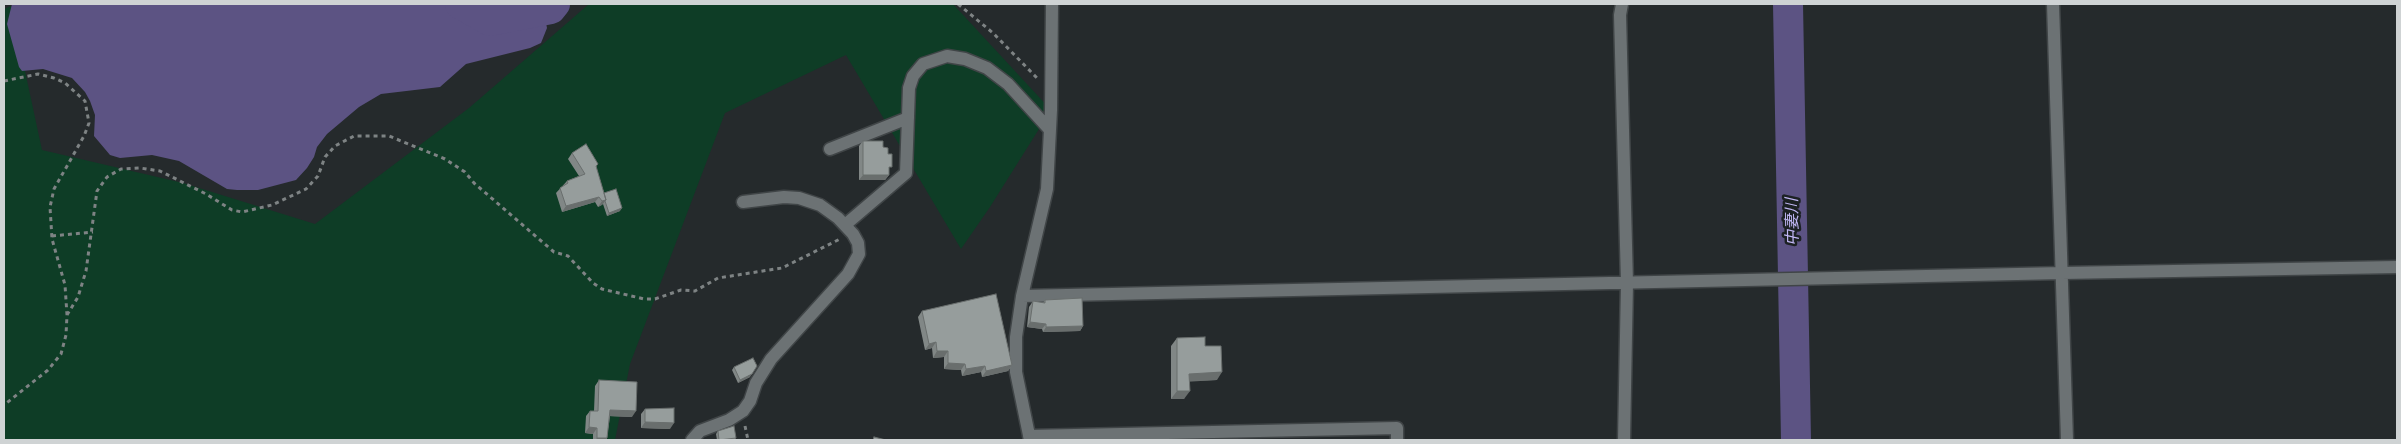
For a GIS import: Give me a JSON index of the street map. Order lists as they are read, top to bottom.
{
  "water": ["中妻川"]
}
